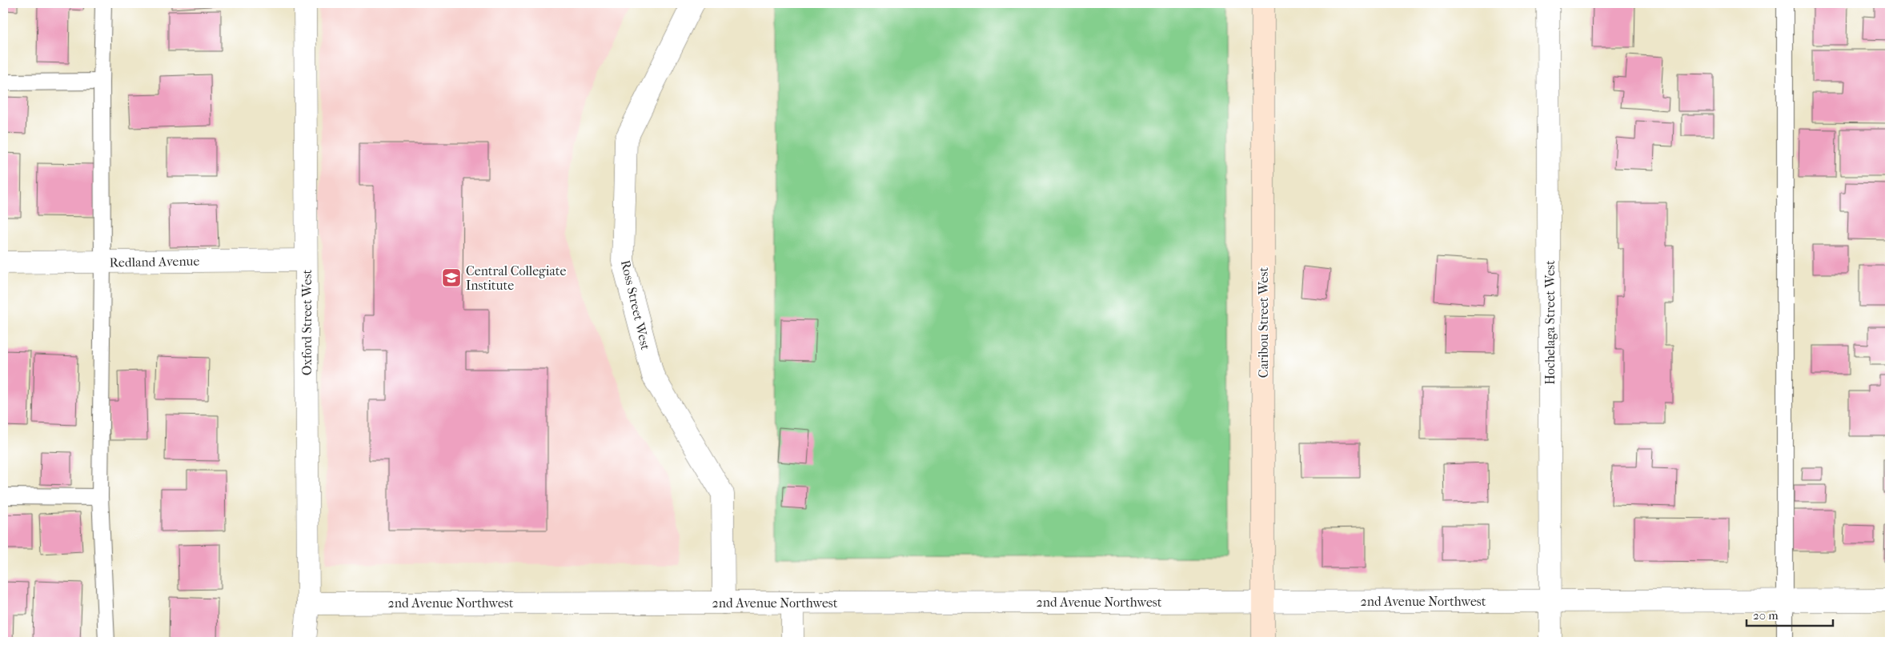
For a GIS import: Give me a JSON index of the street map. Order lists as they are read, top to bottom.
{
  "streets": {
    "street": [
      "Redland Avenue",
      "Ross Street West",
      "Oxford Street West",
      "Caribou Street West",
      "Hochelaga Street West",
      "2nd Avenue Northwest"
    ]
  },
  "crossings": [
    ["Redland Avenue", "Oxford Street West"],
    ["Ross Street West", "2nd Avenue Northwest"],
    ["Oxford Street West", "2nd Avenue Northwest"],
    ["Caribou Street West", "2nd Avenue Northwest"],
    ["Hochelaga Street West", "2nd Avenue Northwest"]
  ],
  "places": {
    "school or university": ["Central Collegiate Institute"]
  },
  "scale_bar": "20 m"
}
